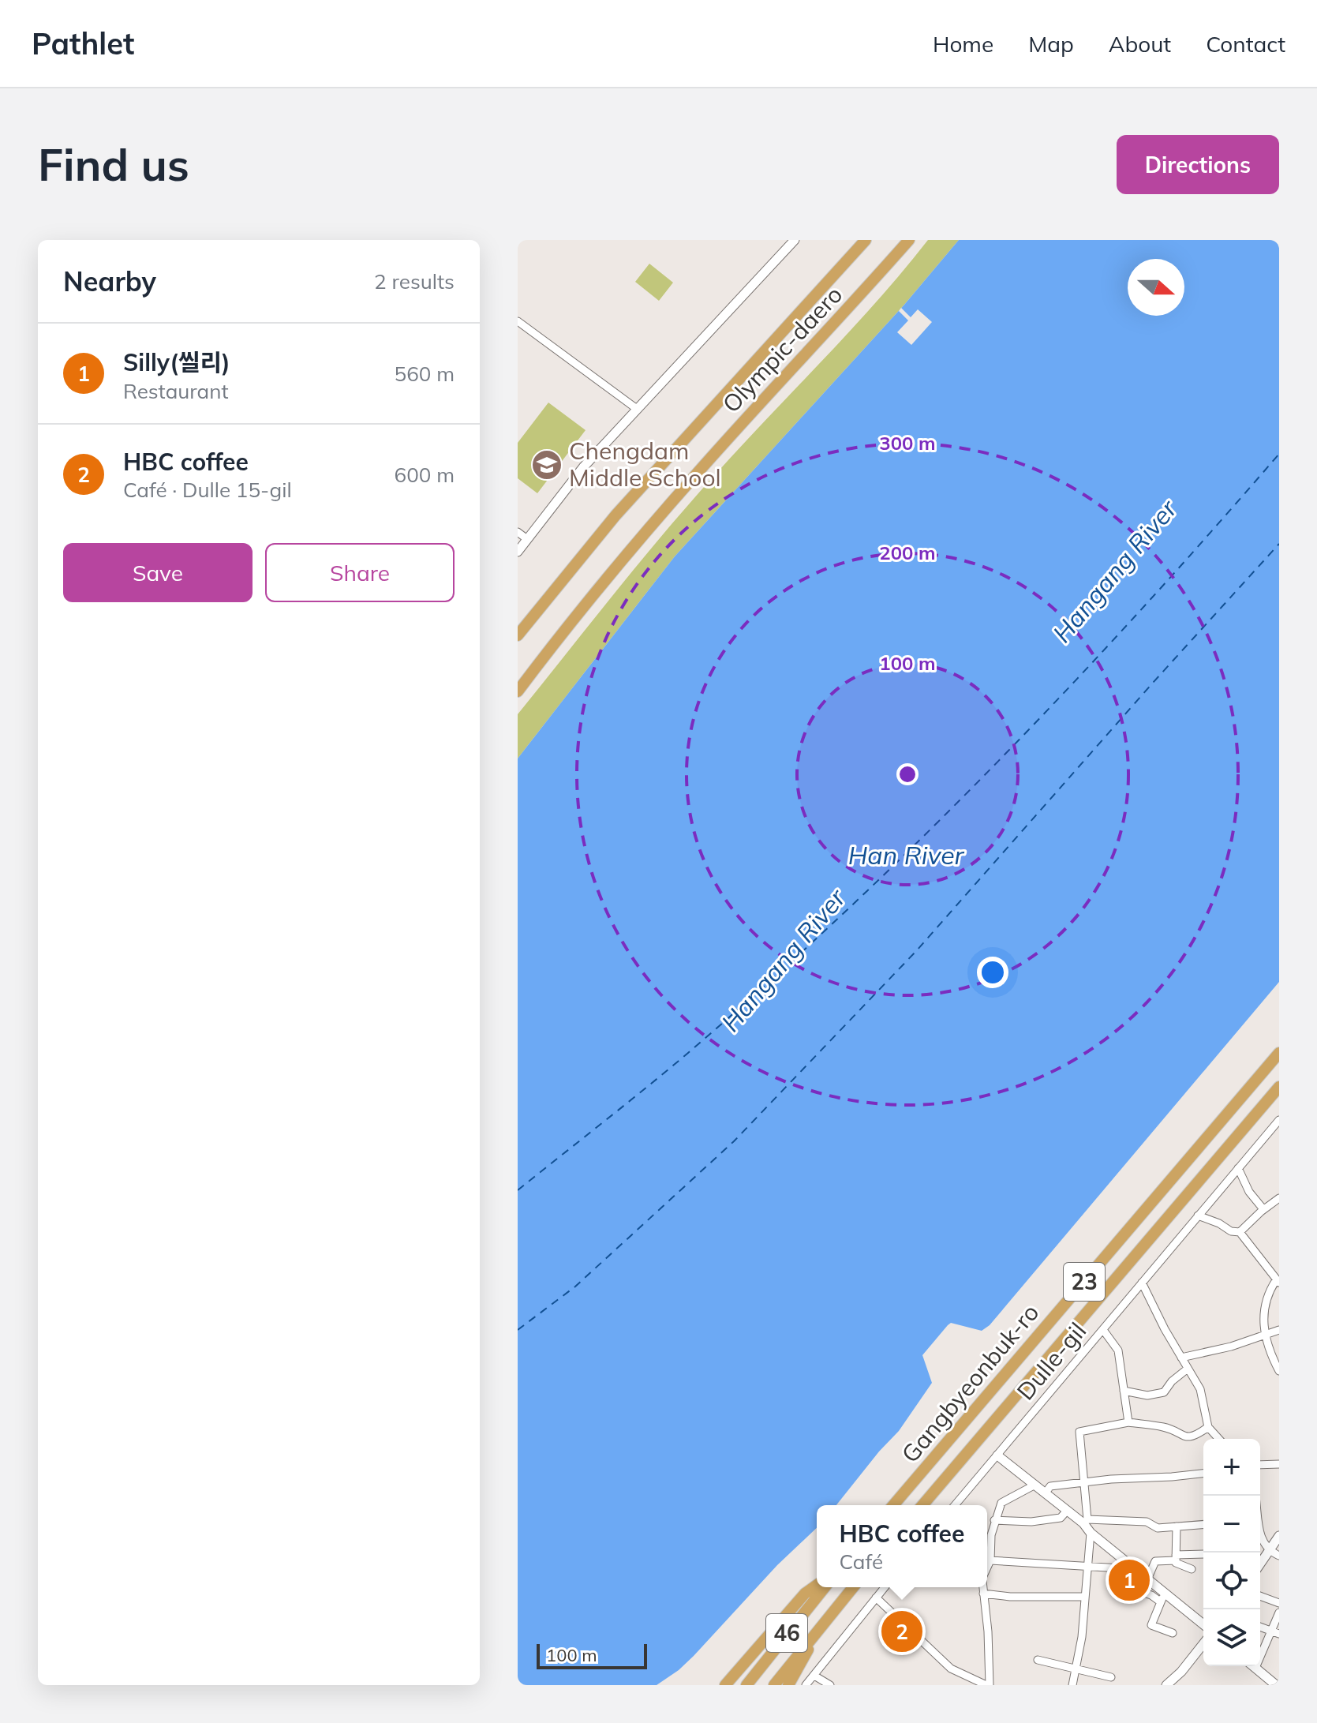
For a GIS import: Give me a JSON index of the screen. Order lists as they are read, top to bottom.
{
  "streets": {
    "highway": [
      "Olympic-daero",
      "23",
      "Gangbyeonbuk-ro",
      "46"
    ],
    "street": ["Dulle-gil"]
  },
  "water": ["Hangang River", "Han River"],
  "places": {
    "school or university": ["Chengdam Middle School"]
  },
  "scale_bar": "100 m",
  "north": "right",
  "page": {
    "header": "Pathlet",
    "nav": [
      "Home",
      "Map",
      "About",
      "Contact"
    ],
    "buttons": [
      "Directions",
      ["Save", "Share"]
    ],
    "title": "Find us",
    "heading": ["Nearby", "2 results"],
    "list": [
      {
        "mark": "1",
        "name": "Silly(씰리)",
        "note": "Restaurant",
        "value": "560 m"
      },
      {
        "mark": "2",
        "name": "HBC coffee",
        "note": "Café · Dulle 15-gil",
        "value": "600 m"
      }
    ],
    "map_buttons": ["+", "−"],
    "popup": ["HBC coffee", "Café"],
    "pins": ["1", "2"],
    "scale": "100 m"
  },
  "rings": ["300 m", "200 m", "100 m"]
}
